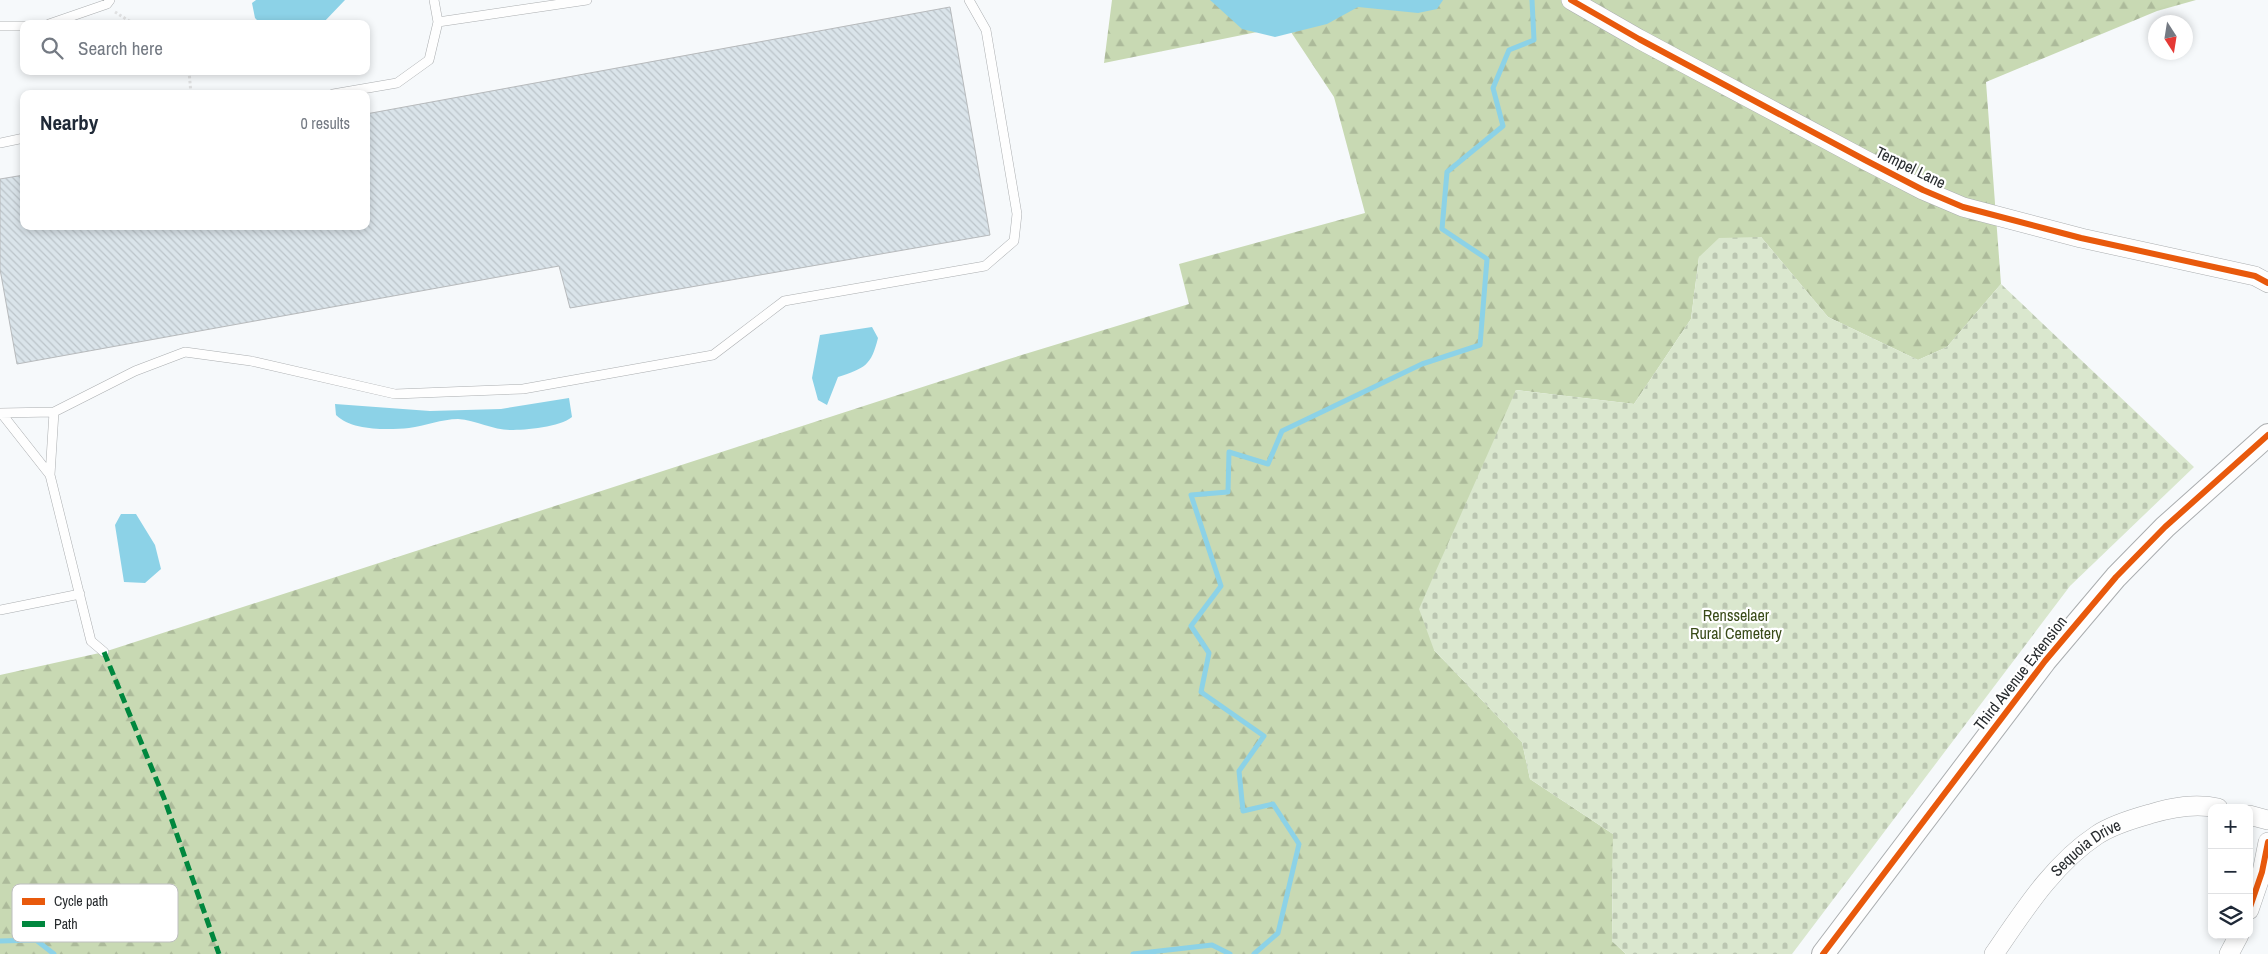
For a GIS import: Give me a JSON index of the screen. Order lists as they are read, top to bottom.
{
  "streets": {
    "street": ["Tempel Lane", "Third Avenue Extension", "Sequoia Drive"]
  },
  "parks": ["Rensselaer Rural Cemetery"],
  "legend": ["Cycle path", "Path"],
  "north": "bottom",
  "page": {
    "search": "Search here",
    "heading": ["Nearby", "0 results"],
    "map_buttons": ["+", "−"]
  }
}
